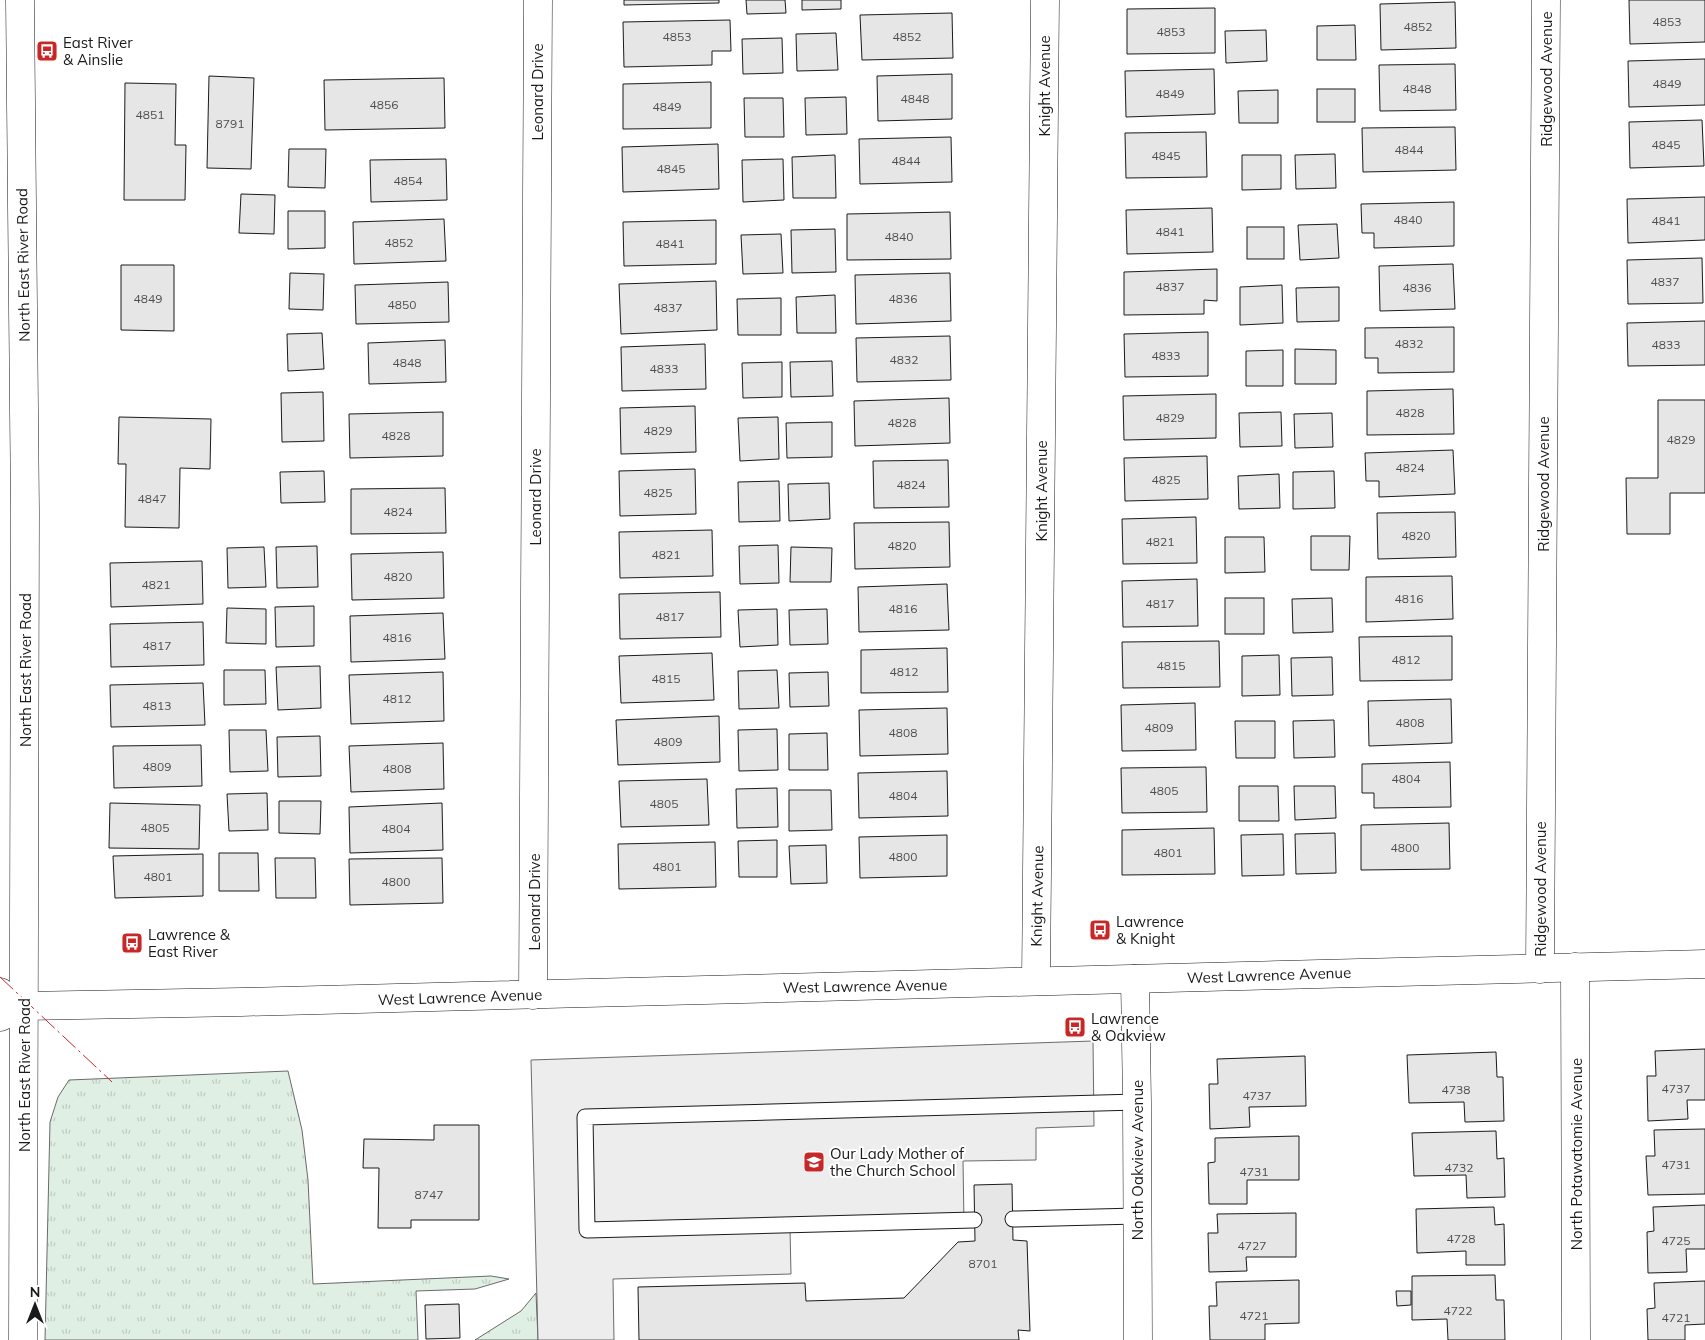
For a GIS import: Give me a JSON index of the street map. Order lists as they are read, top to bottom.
{
  "streets": {
    "street": [
      "Ridgewood Avenue",
      "Knight Avenue",
      "Leonard Drive",
      "North East River Road",
      "West Lawrence Avenue",
      "North Potawatomie Avenue",
      "North Oakview Avenue"
    ]
  },
  "crossings": [
    ["Ridgewood Avenue", "West Lawrence Avenue"],
    ["Knight Avenue", "West Lawrence Avenue"],
    ["Leonard Drive", "West Lawrence Avenue"],
    ["North East River Road", "West Lawrence Avenue"],
    ["West Lawrence Avenue", "North Potawatomie Avenue"],
    ["West Lawrence Avenue", "North Oakview Avenue"]
  ],
  "places": {
    "bus stop": [
      "East River & Ainslie",
      "Lawrence & Knight",
      "Lawrence & East River",
      "Lawrence & Oakview"
    ],
    "school or university": ["Our Lady Mother of the Church School"]
  },
  "house_numbers": [
    "4853",
    "4852",
    "4853",
    "4853",
    "4852",
    "4849",
    "4848",
    "4849",
    "4848",
    "4856",
    "4849",
    "4851",
    "8791",
    "4845",
    "4844",
    "4845",
    "4844",
    "4845",
    "4854",
    "4840",
    "4841",
    "4841",
    "4840",
    "4852",
    "4841",
    "4837",
    "4837",
    "4836",
    "4849",
    "4836",
    "4850",
    "4837",
    "4832",
    "4833",
    "4833",
    "4832",
    "4848",
    "4833",
    "4828",
    "4829",
    "4828",
    "4829",
    "4828",
    "4829",
    "4824",
    "4825",
    "4824",
    "4825",
    "4847",
    "4824",
    "4820",
    "4821",
    "4820",
    "4821",
    "4820",
    "4821",
    "4816",
    "4817",
    "4816",
    "4817",
    "4816",
    "4817",
    "4812",
    "4815",
    "4812",
    "4815",
    "4812",
    "4813",
    "4808",
    "4809",
    "4808",
    "4809",
    "4809",
    "4808",
    "4804",
    "4805",
    "4804",
    "4805",
    "4805",
    "4804",
    "4800",
    "4801",
    "4800",
    "4801",
    "4801",
    "4800",
    "4737",
    "4738",
    "4737",
    "4731",
    "4732",
    "4731",
    "8747",
    "4728",
    "4725",
    "4727",
    "8701",
    "4722",
    "4721",
    "4721"
  ],
  "north": "top"
}
